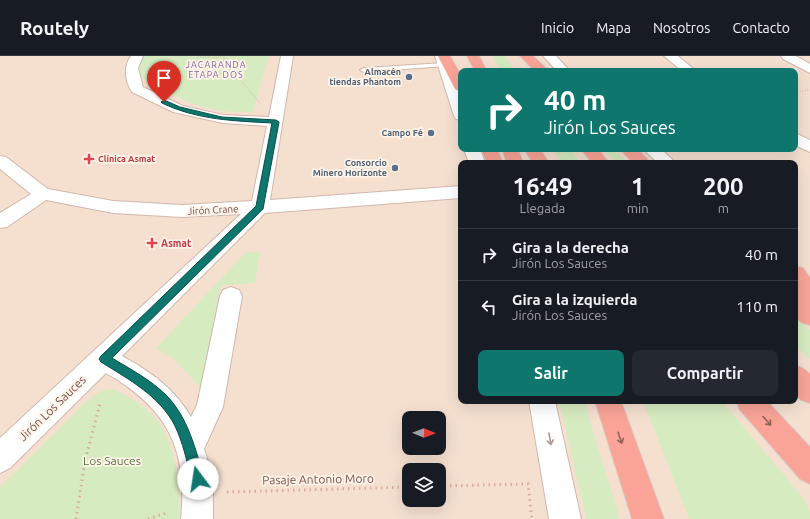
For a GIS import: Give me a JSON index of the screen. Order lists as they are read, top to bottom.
{
  "streets": {
    "street": ["Jirón Crane", "Jirón Los Sauces"],
    "path": ["Pasaje Antonio Moro"]
  },
  "crossings": [
    ["Jirón Crane", "Jirón Los Sauces"]
  ],
  "districts": ["JACARANDA ETAPA DOS"],
  "parks": ["Los Sauces"],
  "places": {
    "other": ["Almacén tiendas Phantom", "Campo Fé", "Consorcio Minero Horizonte"],
    "health": ["Clínica Asmat", "Asmat"]
  },
  "north": "right",
  "page": {
    "header": "Routely",
    "nav": [
      "Inicio",
      "Mapa",
      "Nosotros",
      "Contacto"
    ],
    "turn": ["40 m", "Jirón Los Sauces"],
    "eta": [
      "16:49",
      "Llegada",
      "1",
      "min",
      "200",
      "m"
    ],
    "list": [
      {
        "name": "Gira a la derecha",
        "note": "Jirón Los Sauces",
        "value": "40 m"
      },
      {
        "name": "Gira a la izquierda",
        "note": "Jirón Los Sauces",
        "value": "110 m"
      }
    ],
    "buttons": ["Salir", "Compartir"]
  }
}
